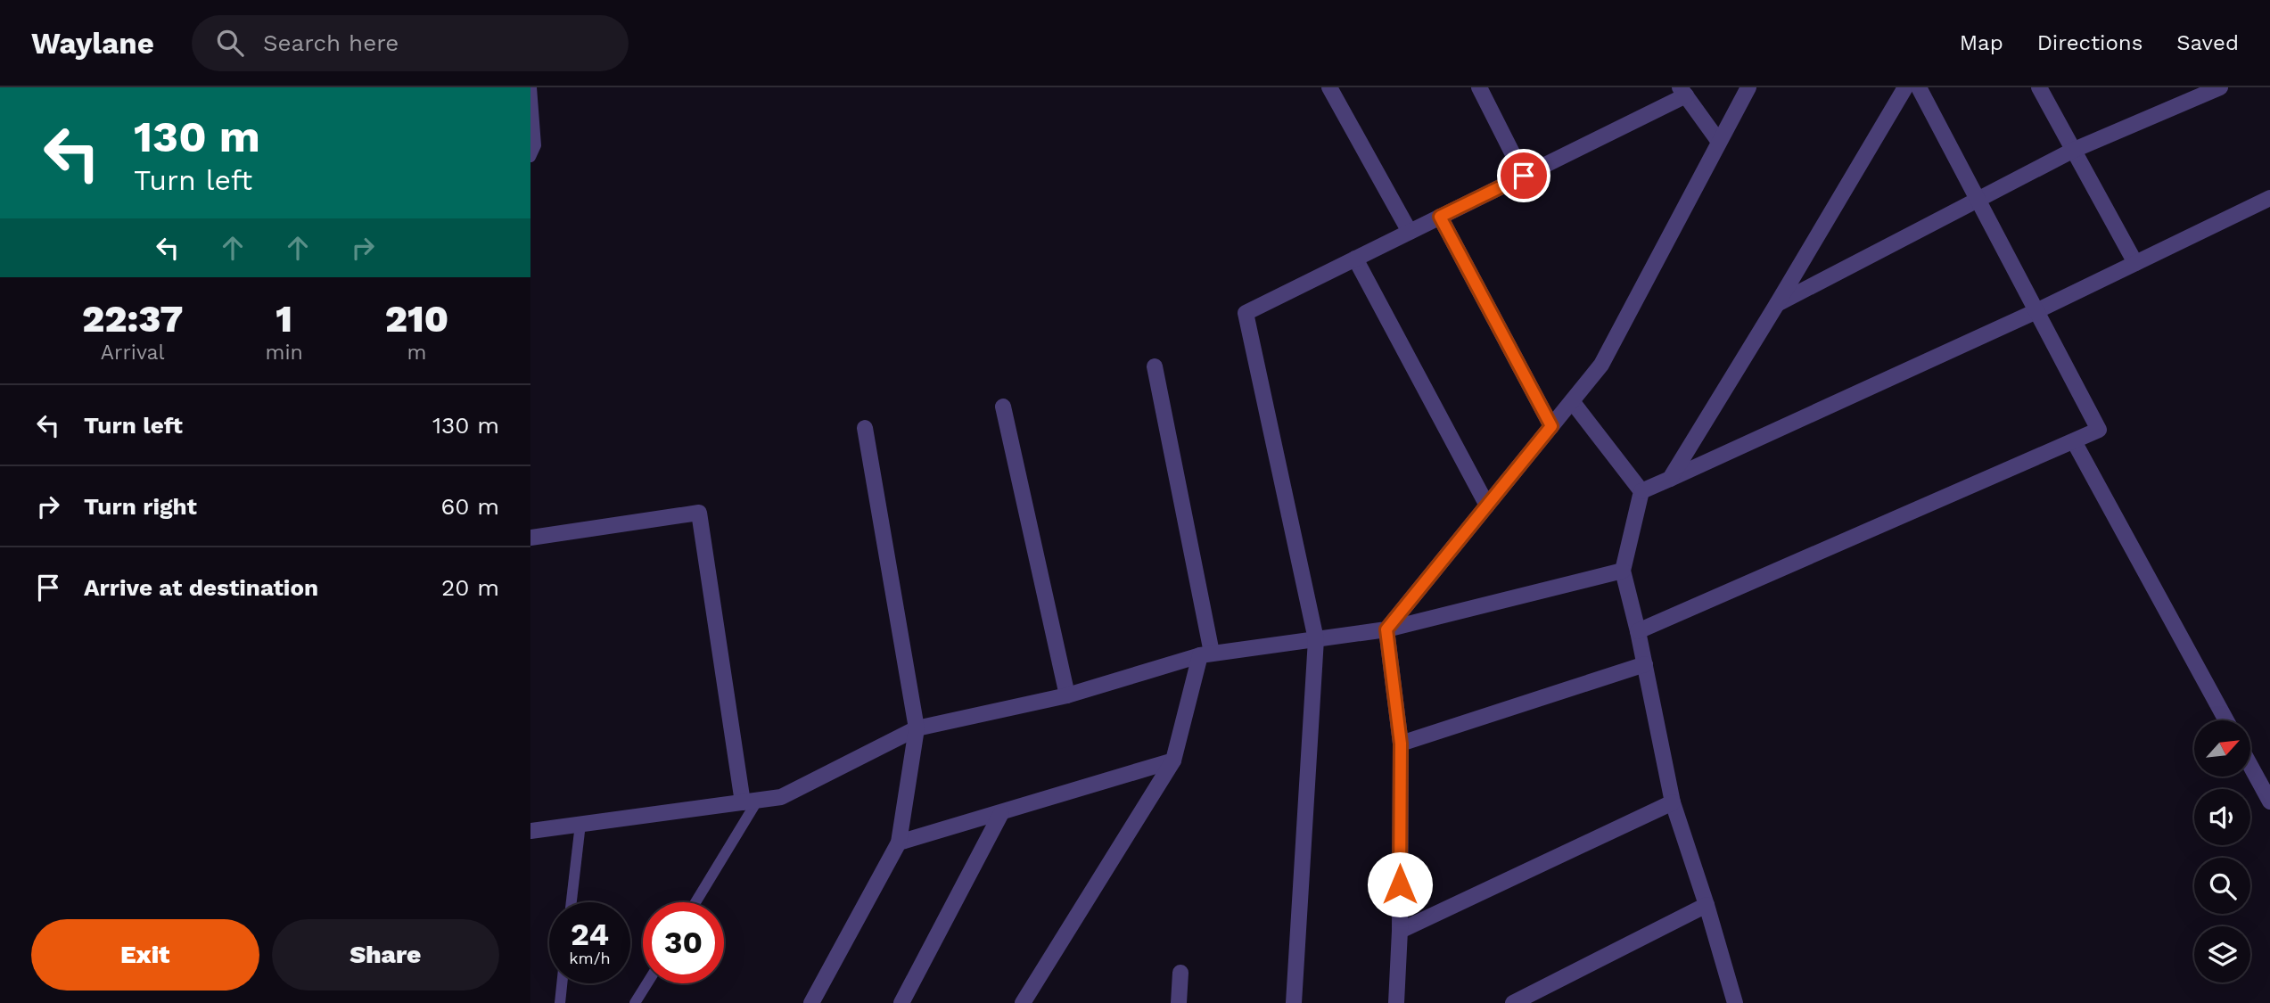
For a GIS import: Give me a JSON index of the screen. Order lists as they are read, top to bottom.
{
  "north": "top right",
  "page": {
    "header": "Waylane",
    "search": "Search here",
    "nav": ["Map", "Directions", "Saved"],
    "turn": ["130 m", "Turn left"],
    "eta": [
      "22:37",
      "Arrival",
      "1",
      "min",
      "210",
      "m"
    ],
    "list": [
      {
        "name": "Turn left",
        "value": "130 m"
      },
      {
        "name": "Turn right",
        "value": "60 m"
      },
      {
        "name": "Arrive at destination",
        "value": "20 m"
      }
    ],
    "speed": "24 km/h",
    "limit": "30",
    "buttons": ["Exit", "Share"]
  }
}
